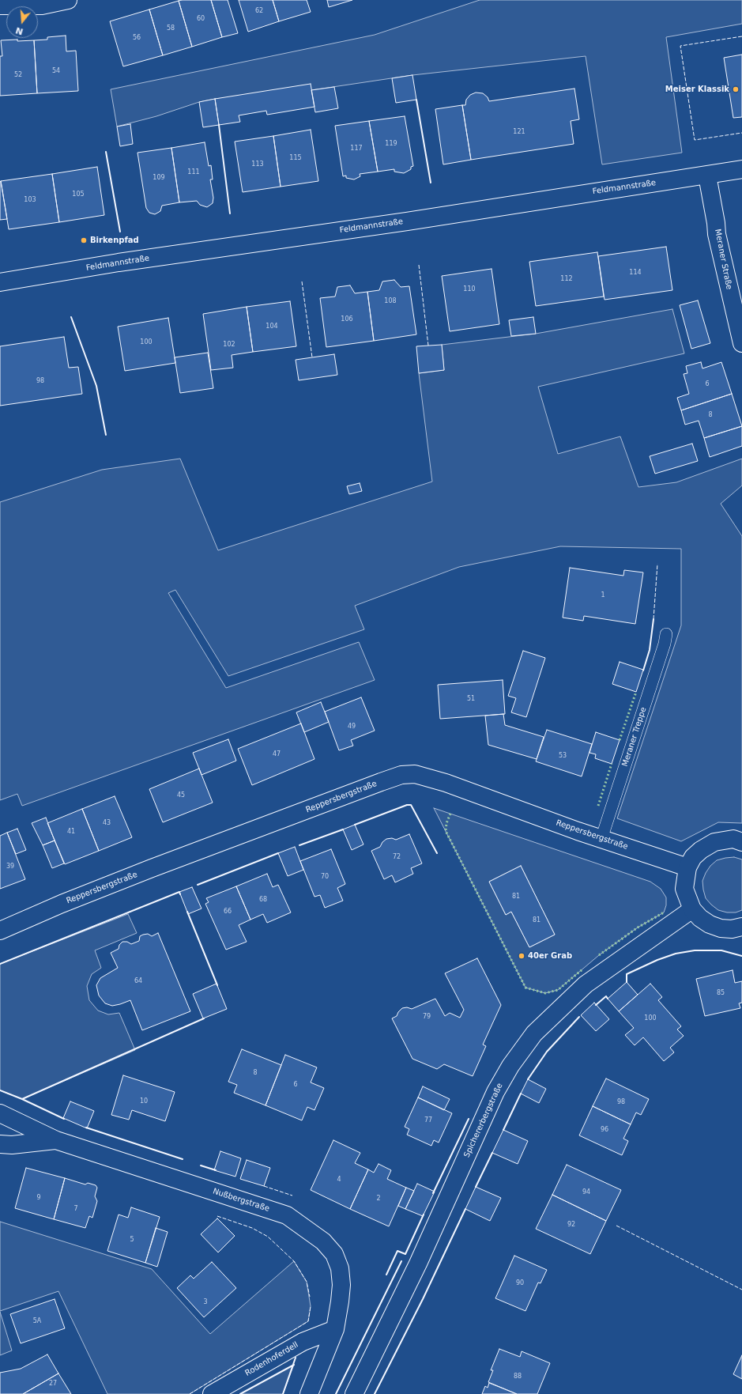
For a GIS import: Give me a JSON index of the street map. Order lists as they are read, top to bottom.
{
  "streets": {
    "street": [
      "Feldmannstraße",
      "Meraner Straße",
      "Reppersbergstraße",
      "Spichererbergstraße",
      "Nußbergstraße",
      "Rodenhoferdell"
    ],
    "lane": ["Meraner Treppe"]
  },
  "crossings": [
    ["Feldmannstraße", "Meraner Straße"],
    ["Meraner Treppe", "Reppersbergstraße"],
    ["Nußbergstraße", "Rodenhoferdell"]
  ],
  "places": ["Meiser Klassik", "Birkenpfad", "40er Grab"],
  "house_numbers": [
    "62",
    "60",
    "58",
    "56",
    "54",
    "52",
    "121",
    "119",
    "117",
    "115",
    "113",
    "111",
    "109",
    "105",
    "103",
    "114",
    "112",
    "110",
    "108",
    "106",
    "104",
    "100",
    "102",
    "98",
    "6",
    "8",
    "1",
    "51",
    "49",
    "47",
    "53",
    "45",
    "43",
    "41",
    "72",
    "39",
    "70",
    "81",
    "68",
    "66",
    "81",
    "64",
    "85",
    "79",
    "100",
    "8",
    "6",
    "10",
    "98",
    "77",
    "96",
    "4",
    "94",
    "9",
    "2",
    "7",
    "92",
    "5",
    "90",
    "3",
    "5A",
    "88",
    "27"
  ],
  "north": "bottom"
}
